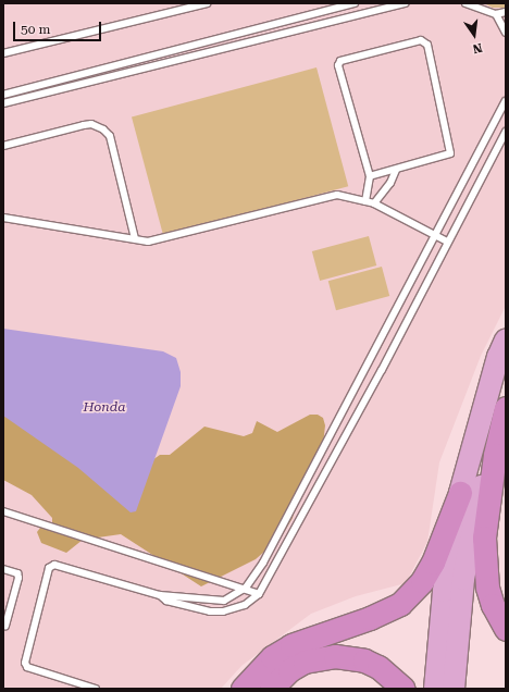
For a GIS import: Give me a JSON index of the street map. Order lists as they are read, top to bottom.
{
  "water": ["Honda"],
  "scale_bar": "50 m",
  "north": "bottom"
}
